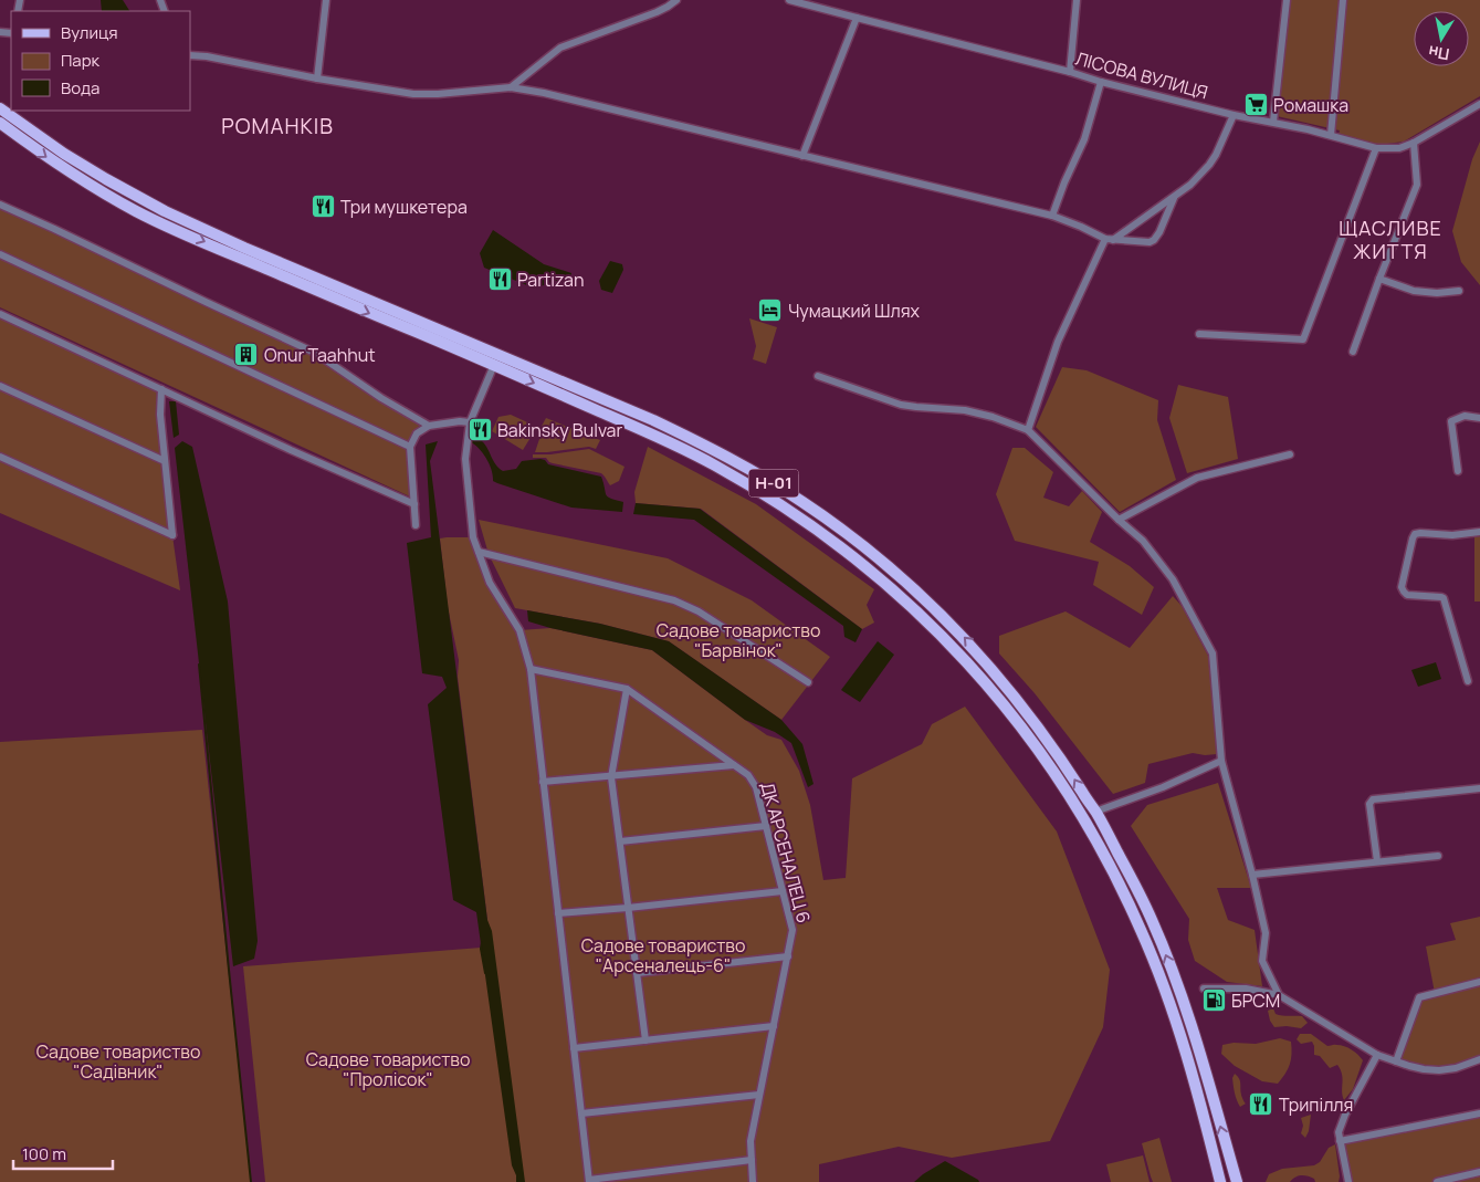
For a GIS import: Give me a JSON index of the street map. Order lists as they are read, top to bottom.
{
  "streets": {
    "main road": ["Н-01"],
    "street": ["ЛІСОВА ВУЛИЦЯ", "ДК АРСЕНАЛЕЦ 6"]
  },
  "districts": ["РОМАНКІВ", "ЩАСЛИВЕ ЖИТТЯ"],
  "parks": [
    "Садове товариство \"Барвінок\"",
    "Садове товариство \"Арсеналець-6\"",
    "Садове товариство \"Садівник\"",
    "Садове товариство \"Пролісок\""
  ],
  "places": {
    "supermarket": ["Ромашка"],
    "restaurant": [
      "Три мушкетера",
      "Partizan",
      "Bakinsky Bulvar",
      "Трипілля"
    ],
    "hotel": ["Чумацкий Шлях"],
    "building": ["Onur Taahhut"],
    "fuel station": ["БРСМ"]
  },
  "legend": ["Вулиця", "Парк", "Вода"],
  "scale_bar": "100 m",
  "north": "bottom"
}
